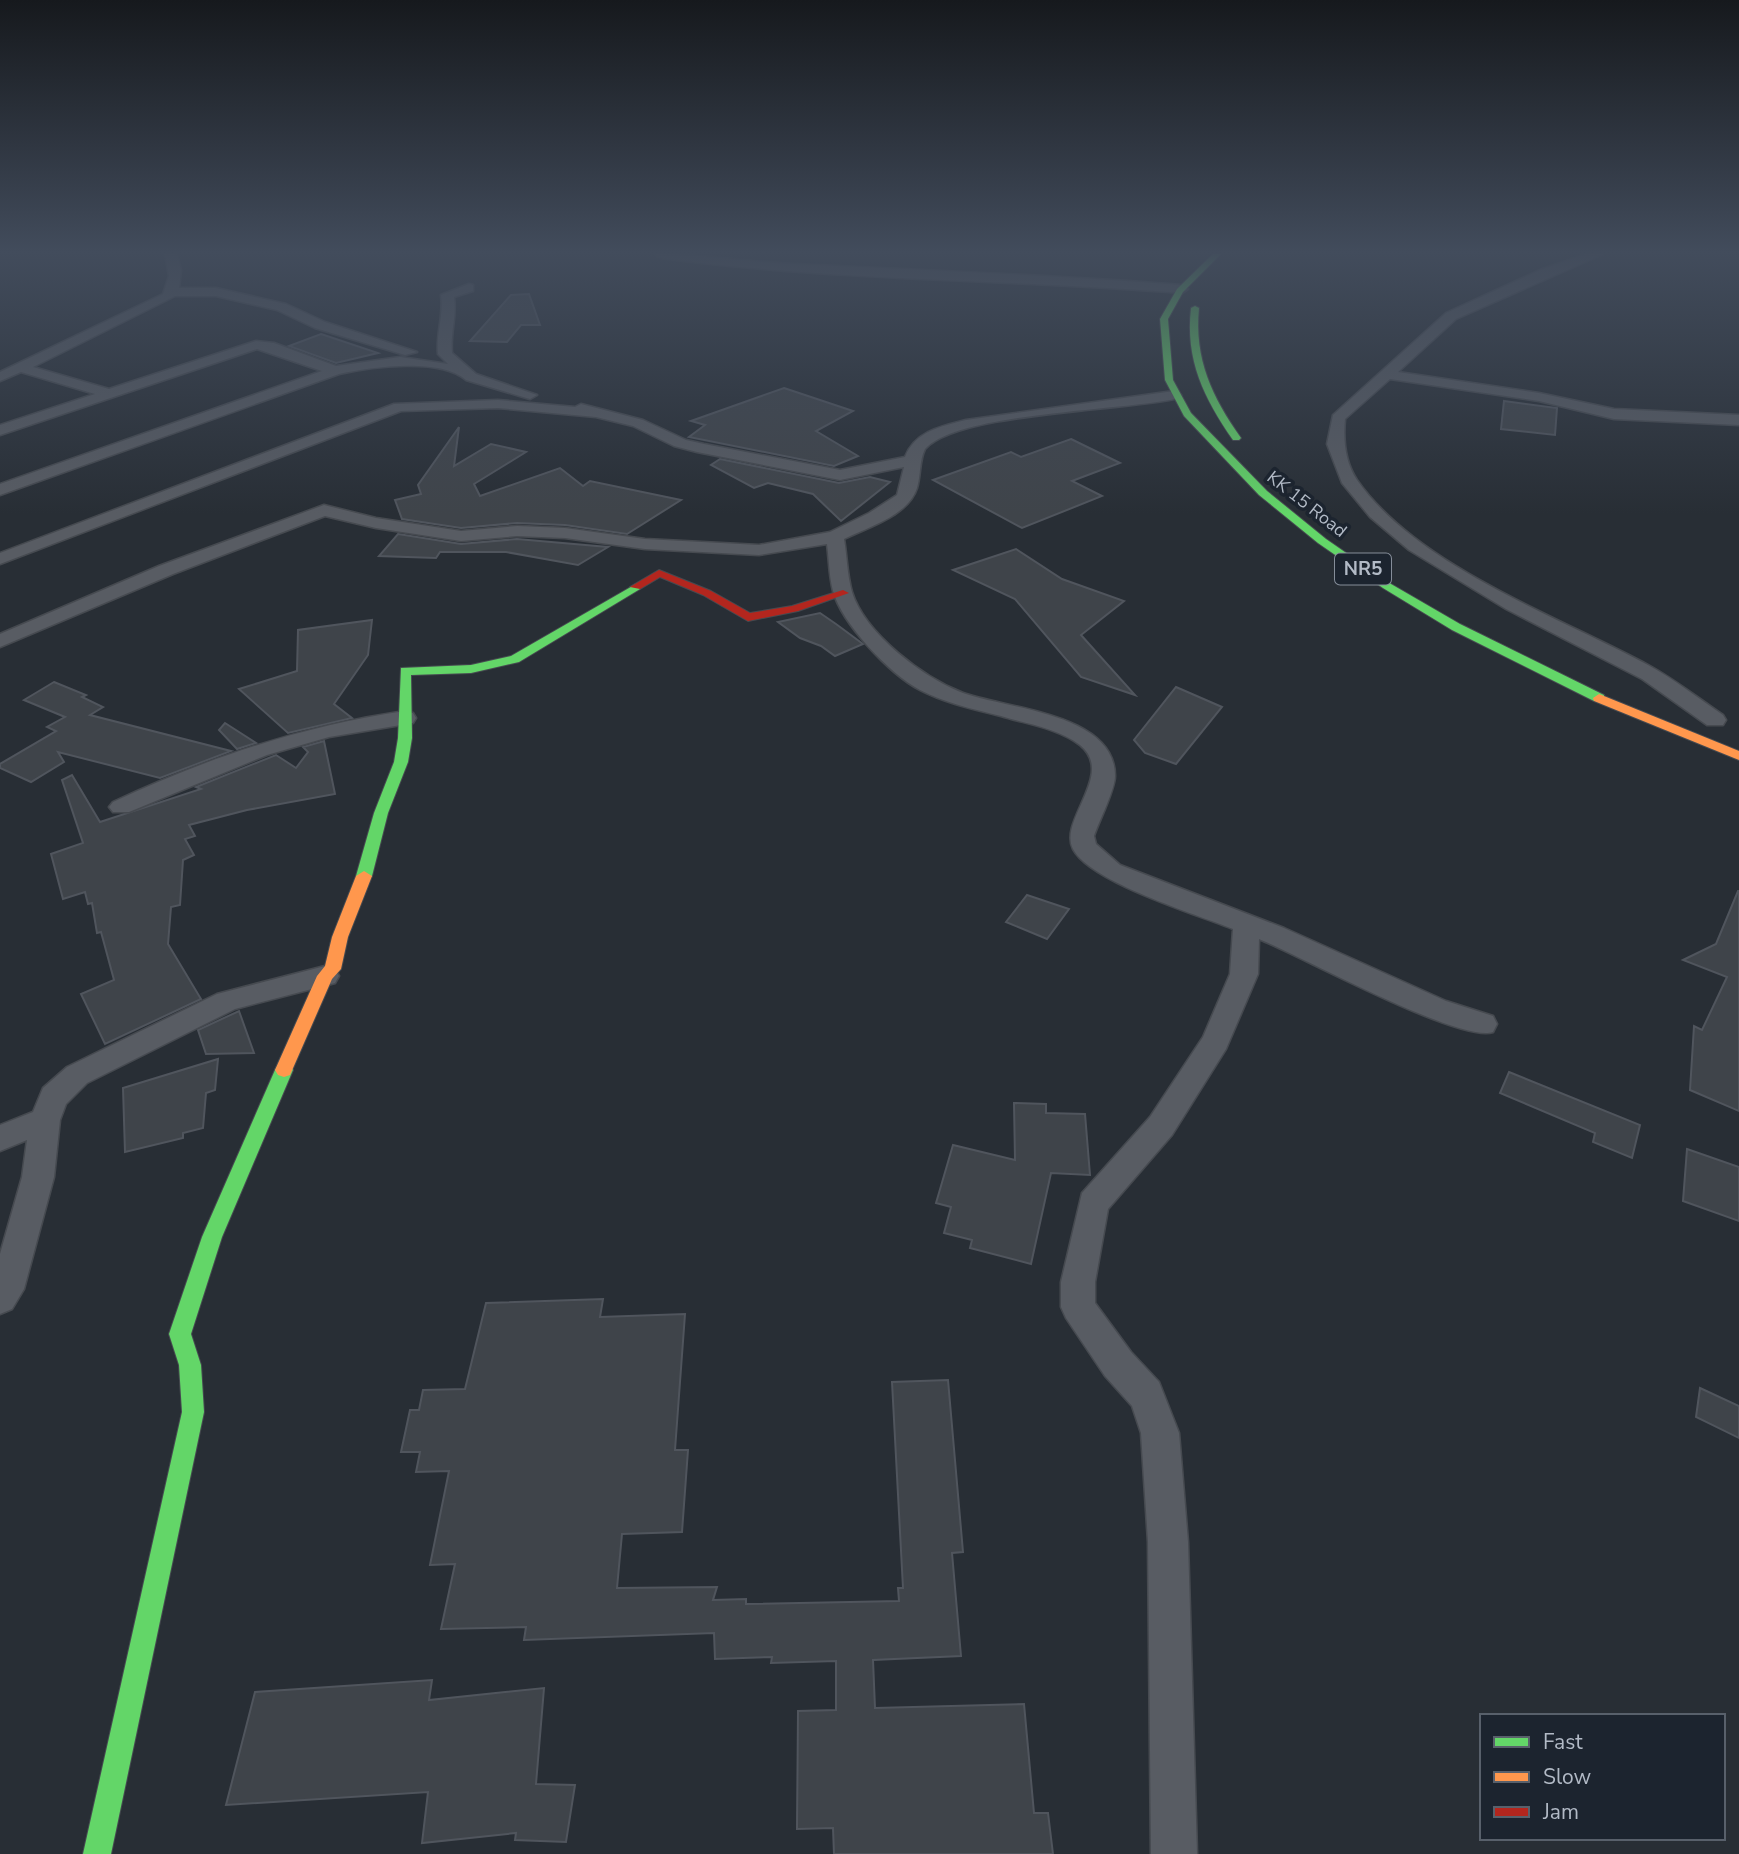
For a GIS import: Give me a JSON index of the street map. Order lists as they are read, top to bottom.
{
  "streets": {
    "main road": ["KK 15 Road", "NR5"]
  },
  "legend": ["Fast", "Slow", "Jam"]
}
